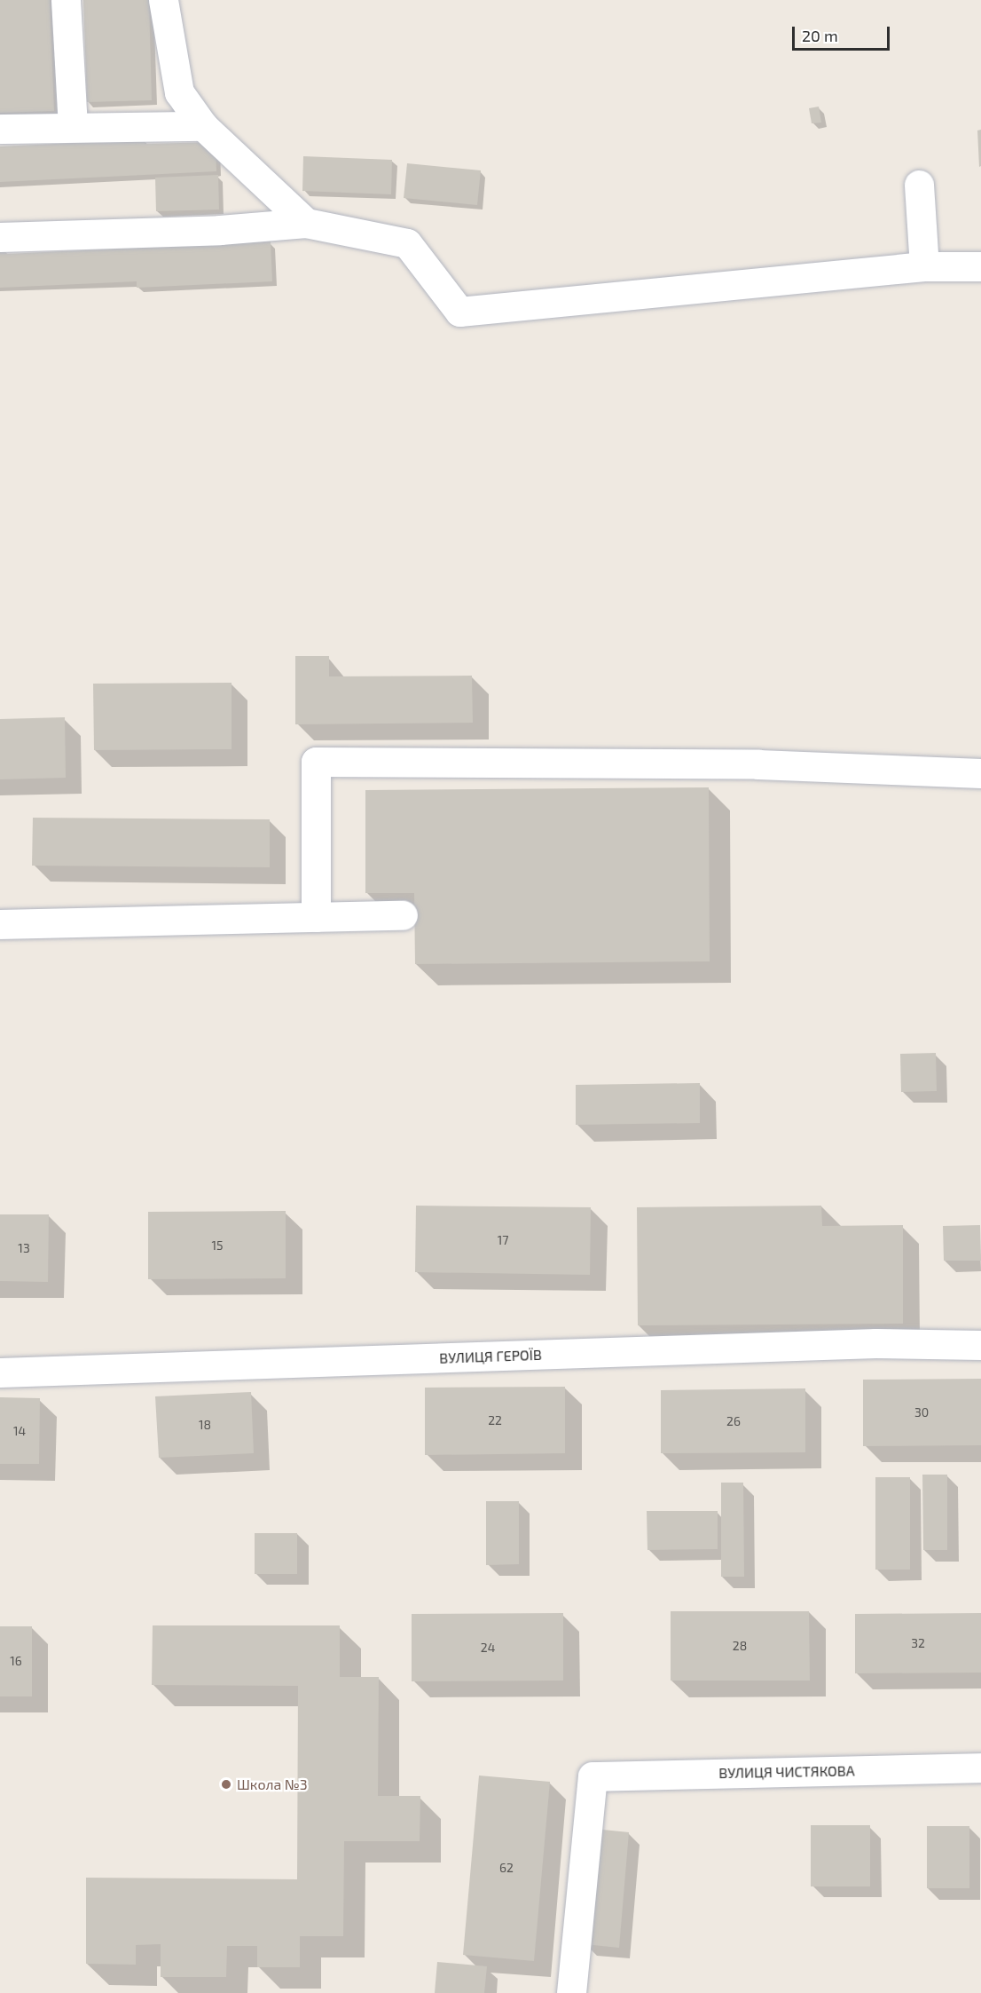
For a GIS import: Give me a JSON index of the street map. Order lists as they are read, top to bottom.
{
  "streets": {
    "street": ["ВУЛИЦЯ ГЕРОЇВ", "ВУЛИЦЯ ЧИСТЯКОВА"]
  },
  "places": ["Школа №3"],
  "house_numbers": [
    "17",
    "15",
    "13",
    "30",
    "22",
    "26",
    "18",
    "14",
    "32",
    "28",
    "24",
    "16",
    "62"
  ],
  "scale_bar": "20 m"
}
